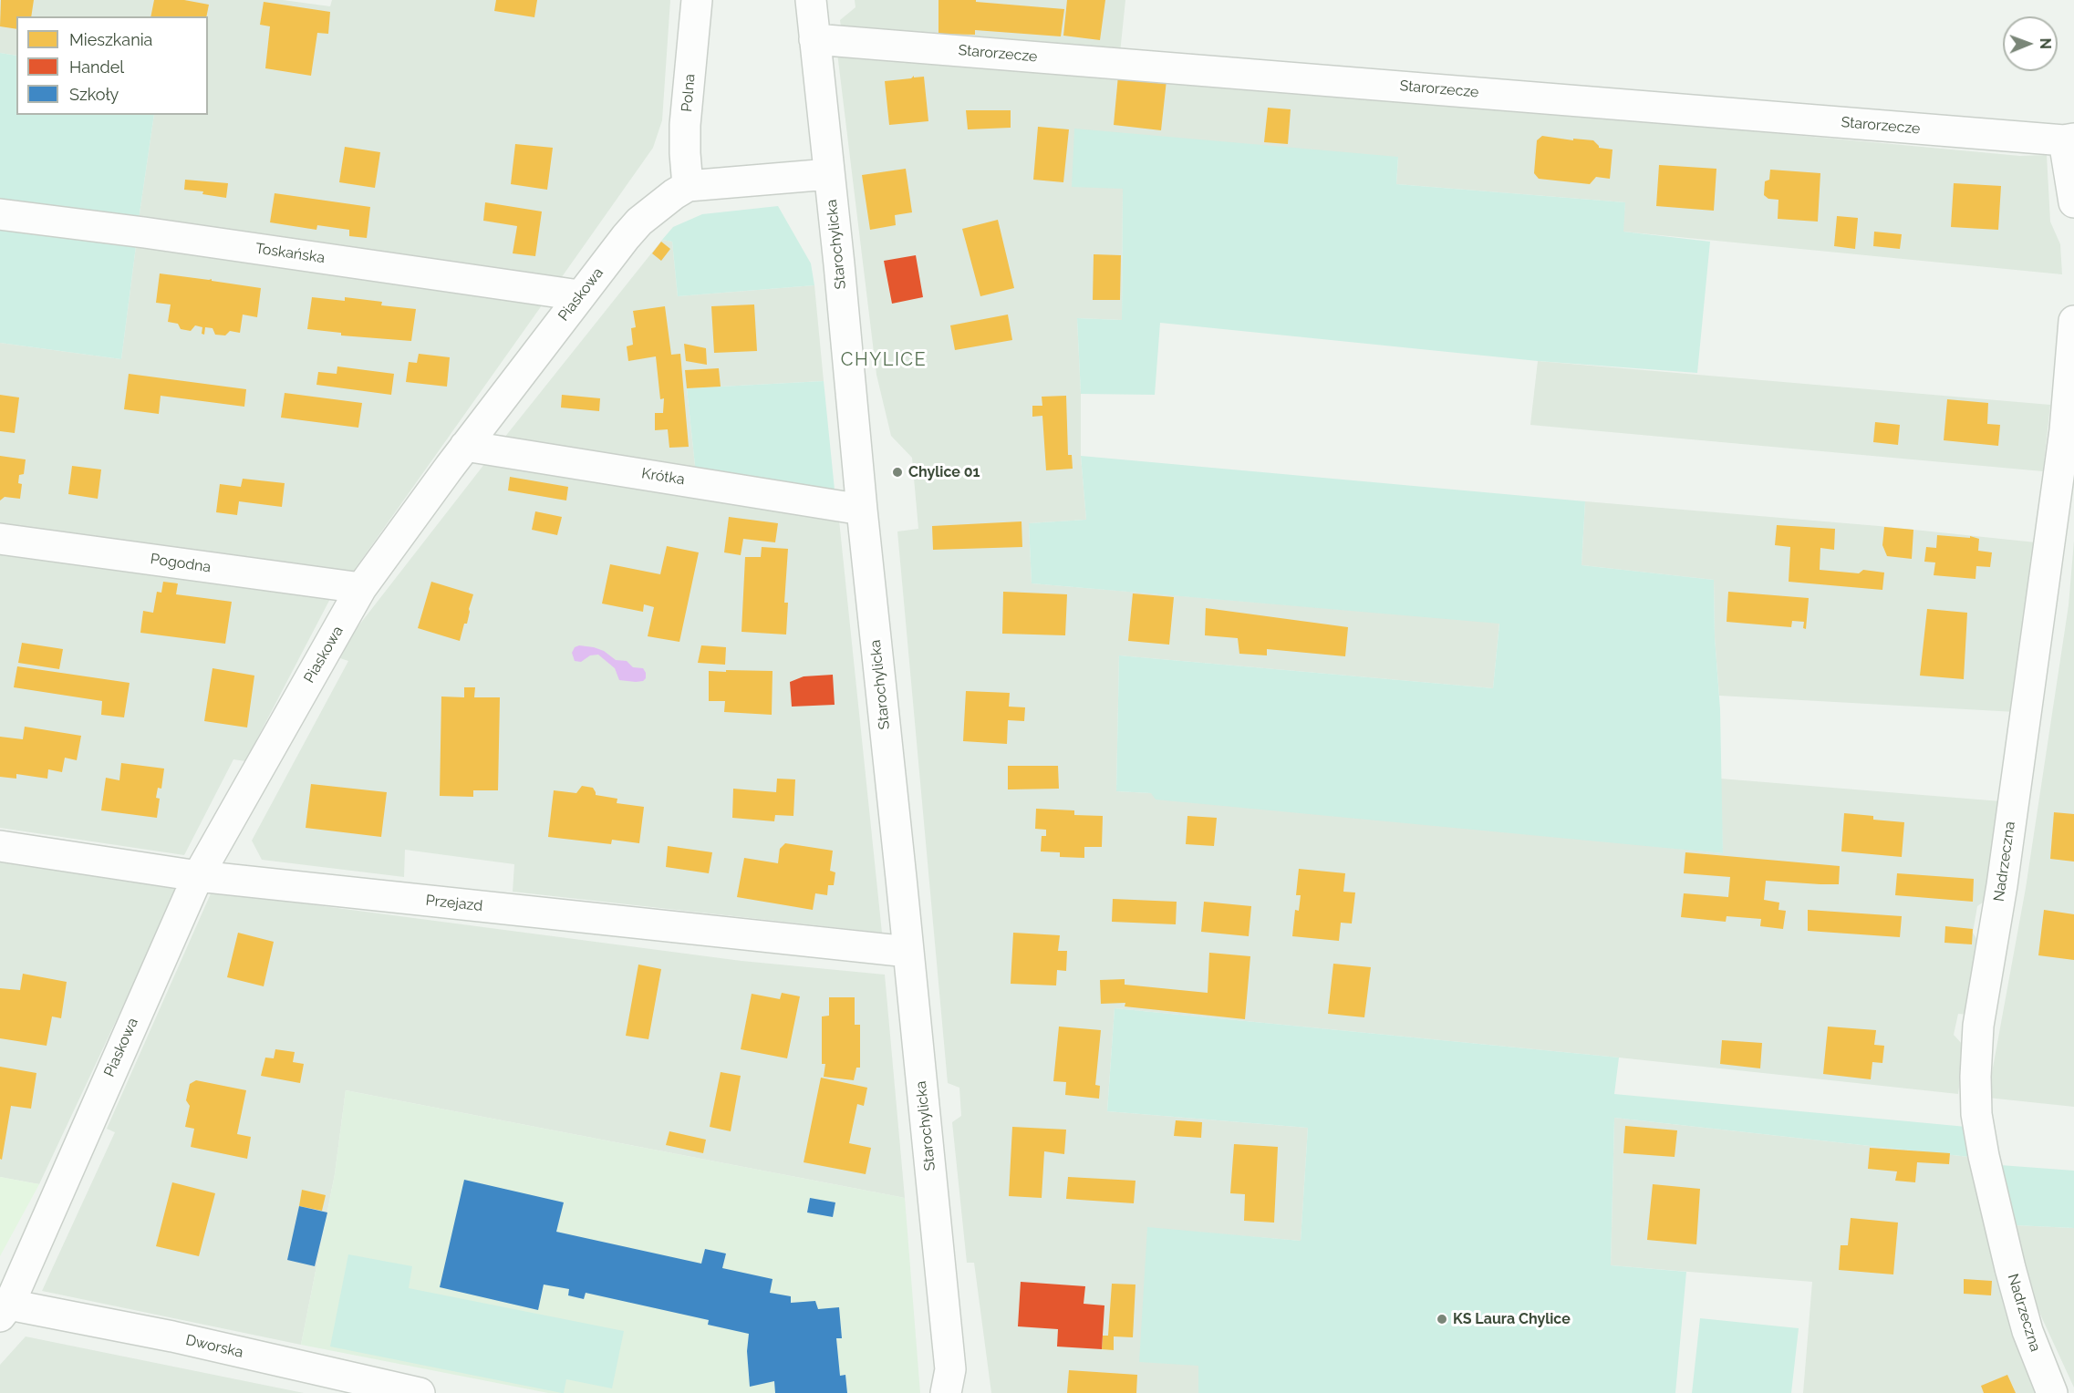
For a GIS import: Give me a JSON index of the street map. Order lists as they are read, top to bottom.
{
  "streets": {
    "street": [
      "Starorzecze",
      "Polna",
      "Starochylicka",
      "Toskańska",
      "Piaskowa",
      "Krótka",
      "Pogodna",
      "Nadrzeczna",
      "Przejazd",
      "Dworska"
    ]
  },
  "crossings": [
    ["Starorzecze", "Starochylicka"],
    ["Polna", "Piaskowa"],
    ["Starochylicka", "Piaskowa"],
    ["Starochylicka", "Krótka"],
    ["Starochylicka", "Przejazd"],
    ["Toskańska", "Piaskowa"],
    ["Piaskowa", "Krótka"],
    ["Piaskowa", "Pogodna"],
    ["Piaskowa", "Przejazd"],
    ["Piaskowa", "Dworska"]
  ],
  "districts": ["CHYLICE"],
  "places": ["Chylice 01", "KS Laura Chylice"],
  "legend": ["Mieszkania", "Handel", "Szkoły"],
  "north": "right"
}
